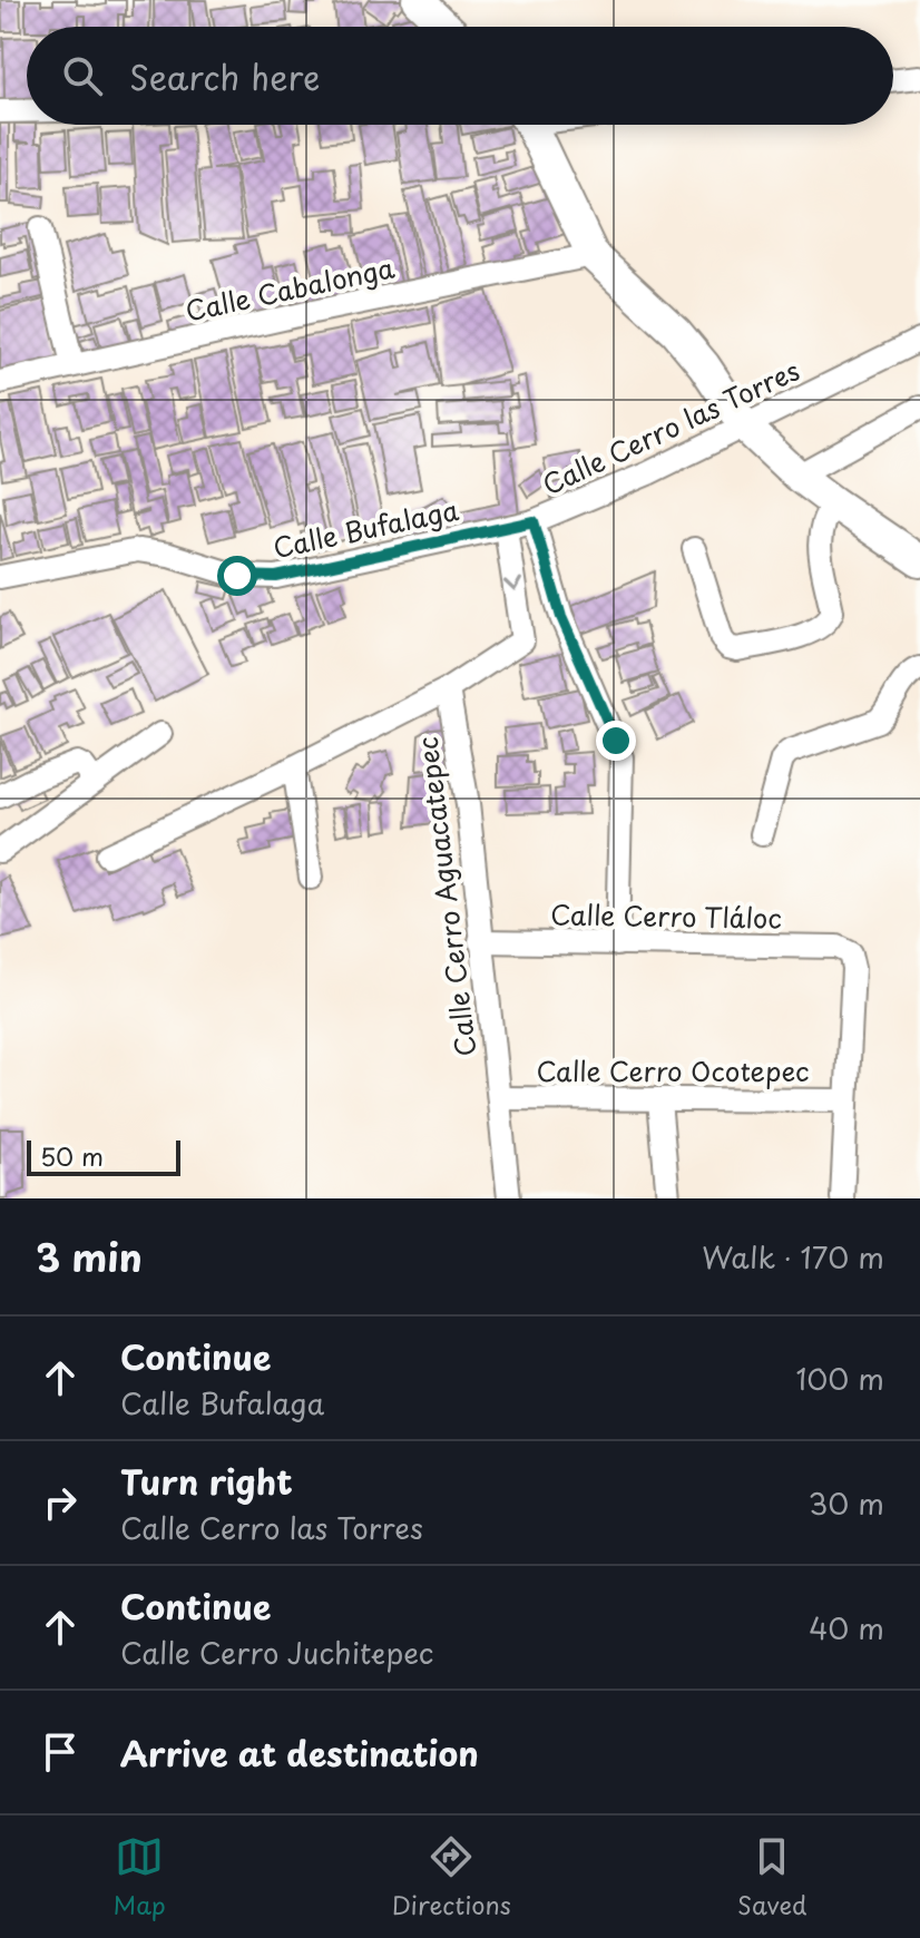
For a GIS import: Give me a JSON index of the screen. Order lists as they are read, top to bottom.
{
  "streets": {
    "street": [
      "Calle Cabalonga",
      "Calle Cerro las Torres",
      "Calle Bufalaga",
      "Calle Cerro Aguacatepec",
      "Calle Cerro Tláloc",
      "Calle Cerro Ocotepec"
    ]
  },
  "crossings": [
    ["Calle Cerro las Torres", "Calle Bufalaga"],
    ["Calle Cerro las Torres", "Calle Cerro Tláloc"],
    ["Calle Cerro Aguacatepec", "Calle Cerro Tláloc"],
    ["Calle Cerro Aguacatepec", "Calle Cerro Ocotepec"],
    ["Calle Cerro Tláloc", "Calle Cerro Ocotepec"]
  ],
  "scale_bar": "50 m",
  "page": {
    "search": "Search here",
    "scale": "50 m",
    "heading": ["3 min", "Walk · 170 m"],
    "list": [
      ["Continue", "Calle Bufalaga", "100 m"],
      ["Turn right", "Calle Cerro las Torres", "30 m"],
      ["Continue", "Calle Cerro Juchitepec", "40 m"],
      "Arrive at destination"
    ],
    "nav": ["Map", "Directions", "Saved"]
  }
}
